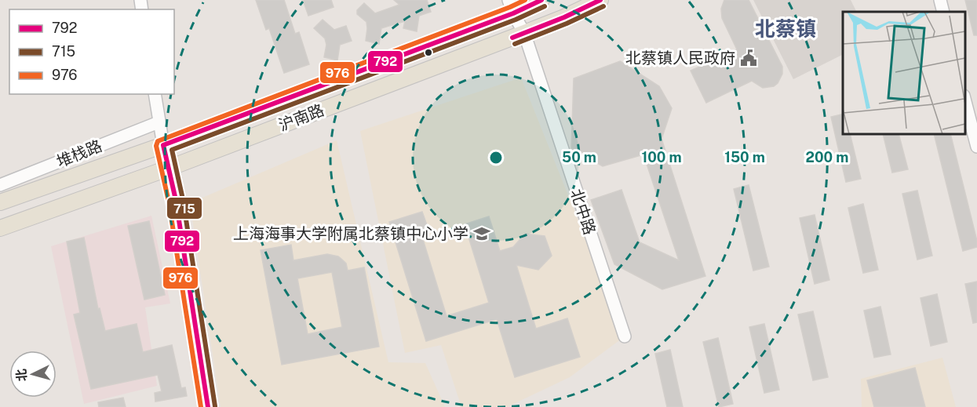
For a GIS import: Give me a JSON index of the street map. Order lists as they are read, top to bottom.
{
  "streets": {
    "main road": ["沪南路"],
    "street": ["堆栈路", "北中路"]
  },
  "crossings": [
    ["沪南路", "北中路"]
  ],
  "districts": ["北蔡镇"],
  "places": {
    "public building": ["北蔡镇人民政府"],
    "school or university": ["上海海事大学附属北蔡镇中心小学"]
  },
  "lines": ["transit line 792", "transit line 976", "transit line 715"],
  "legend": ["792", "715", "976"],
  "north": "left",
  "rings": [
    "50 m",
    "100 m",
    "150 m",
    "200 m"
  ]
}
